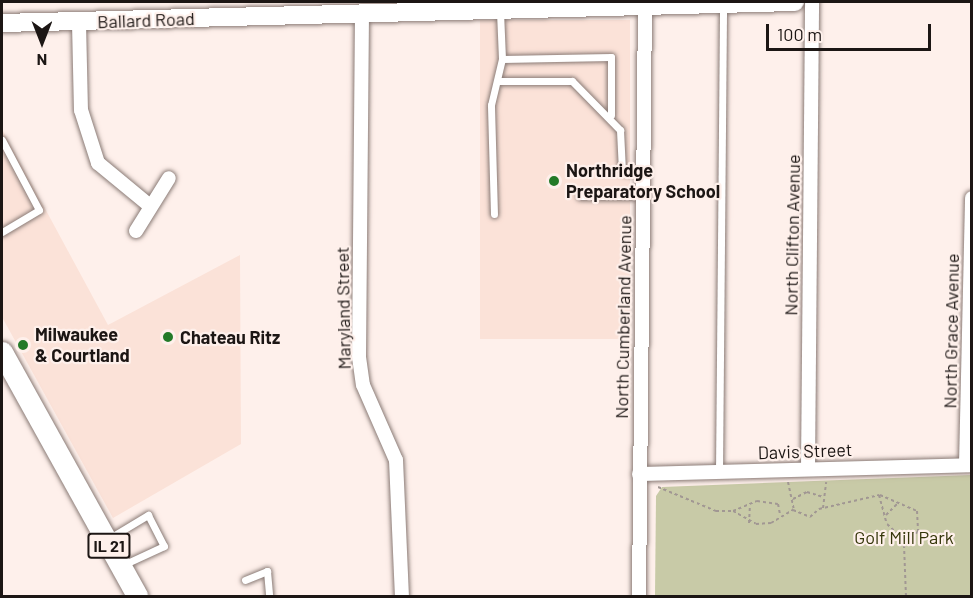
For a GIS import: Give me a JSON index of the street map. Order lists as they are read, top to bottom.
{
  "streets": {
    "main road": ["IL 21"],
    "street": [
      "Ballard Road",
      "North Clifton Avenue",
      "Maryland Street",
      "North Cumberland Avenue",
      "North Grace Avenue",
      "Davis Street"
    ]
  },
  "crossings": [
    ["Ballard Road", "Maryland Street"],
    ["Ballard Road", "North Cumberland Avenue"],
    ["North Clifton Avenue", "Davis Street"],
    ["North Cumberland Avenue", "Davis Street"],
    ["North Grace Avenue", "Davis Street"]
  ],
  "parks": ["Golf Mill Park"],
  "places": ["Northridge Preparatory School", "Chateau Ritz", "Milwaukee & Courtland"],
  "scale_bar": "100 m",
  "north": "bottom"
}
